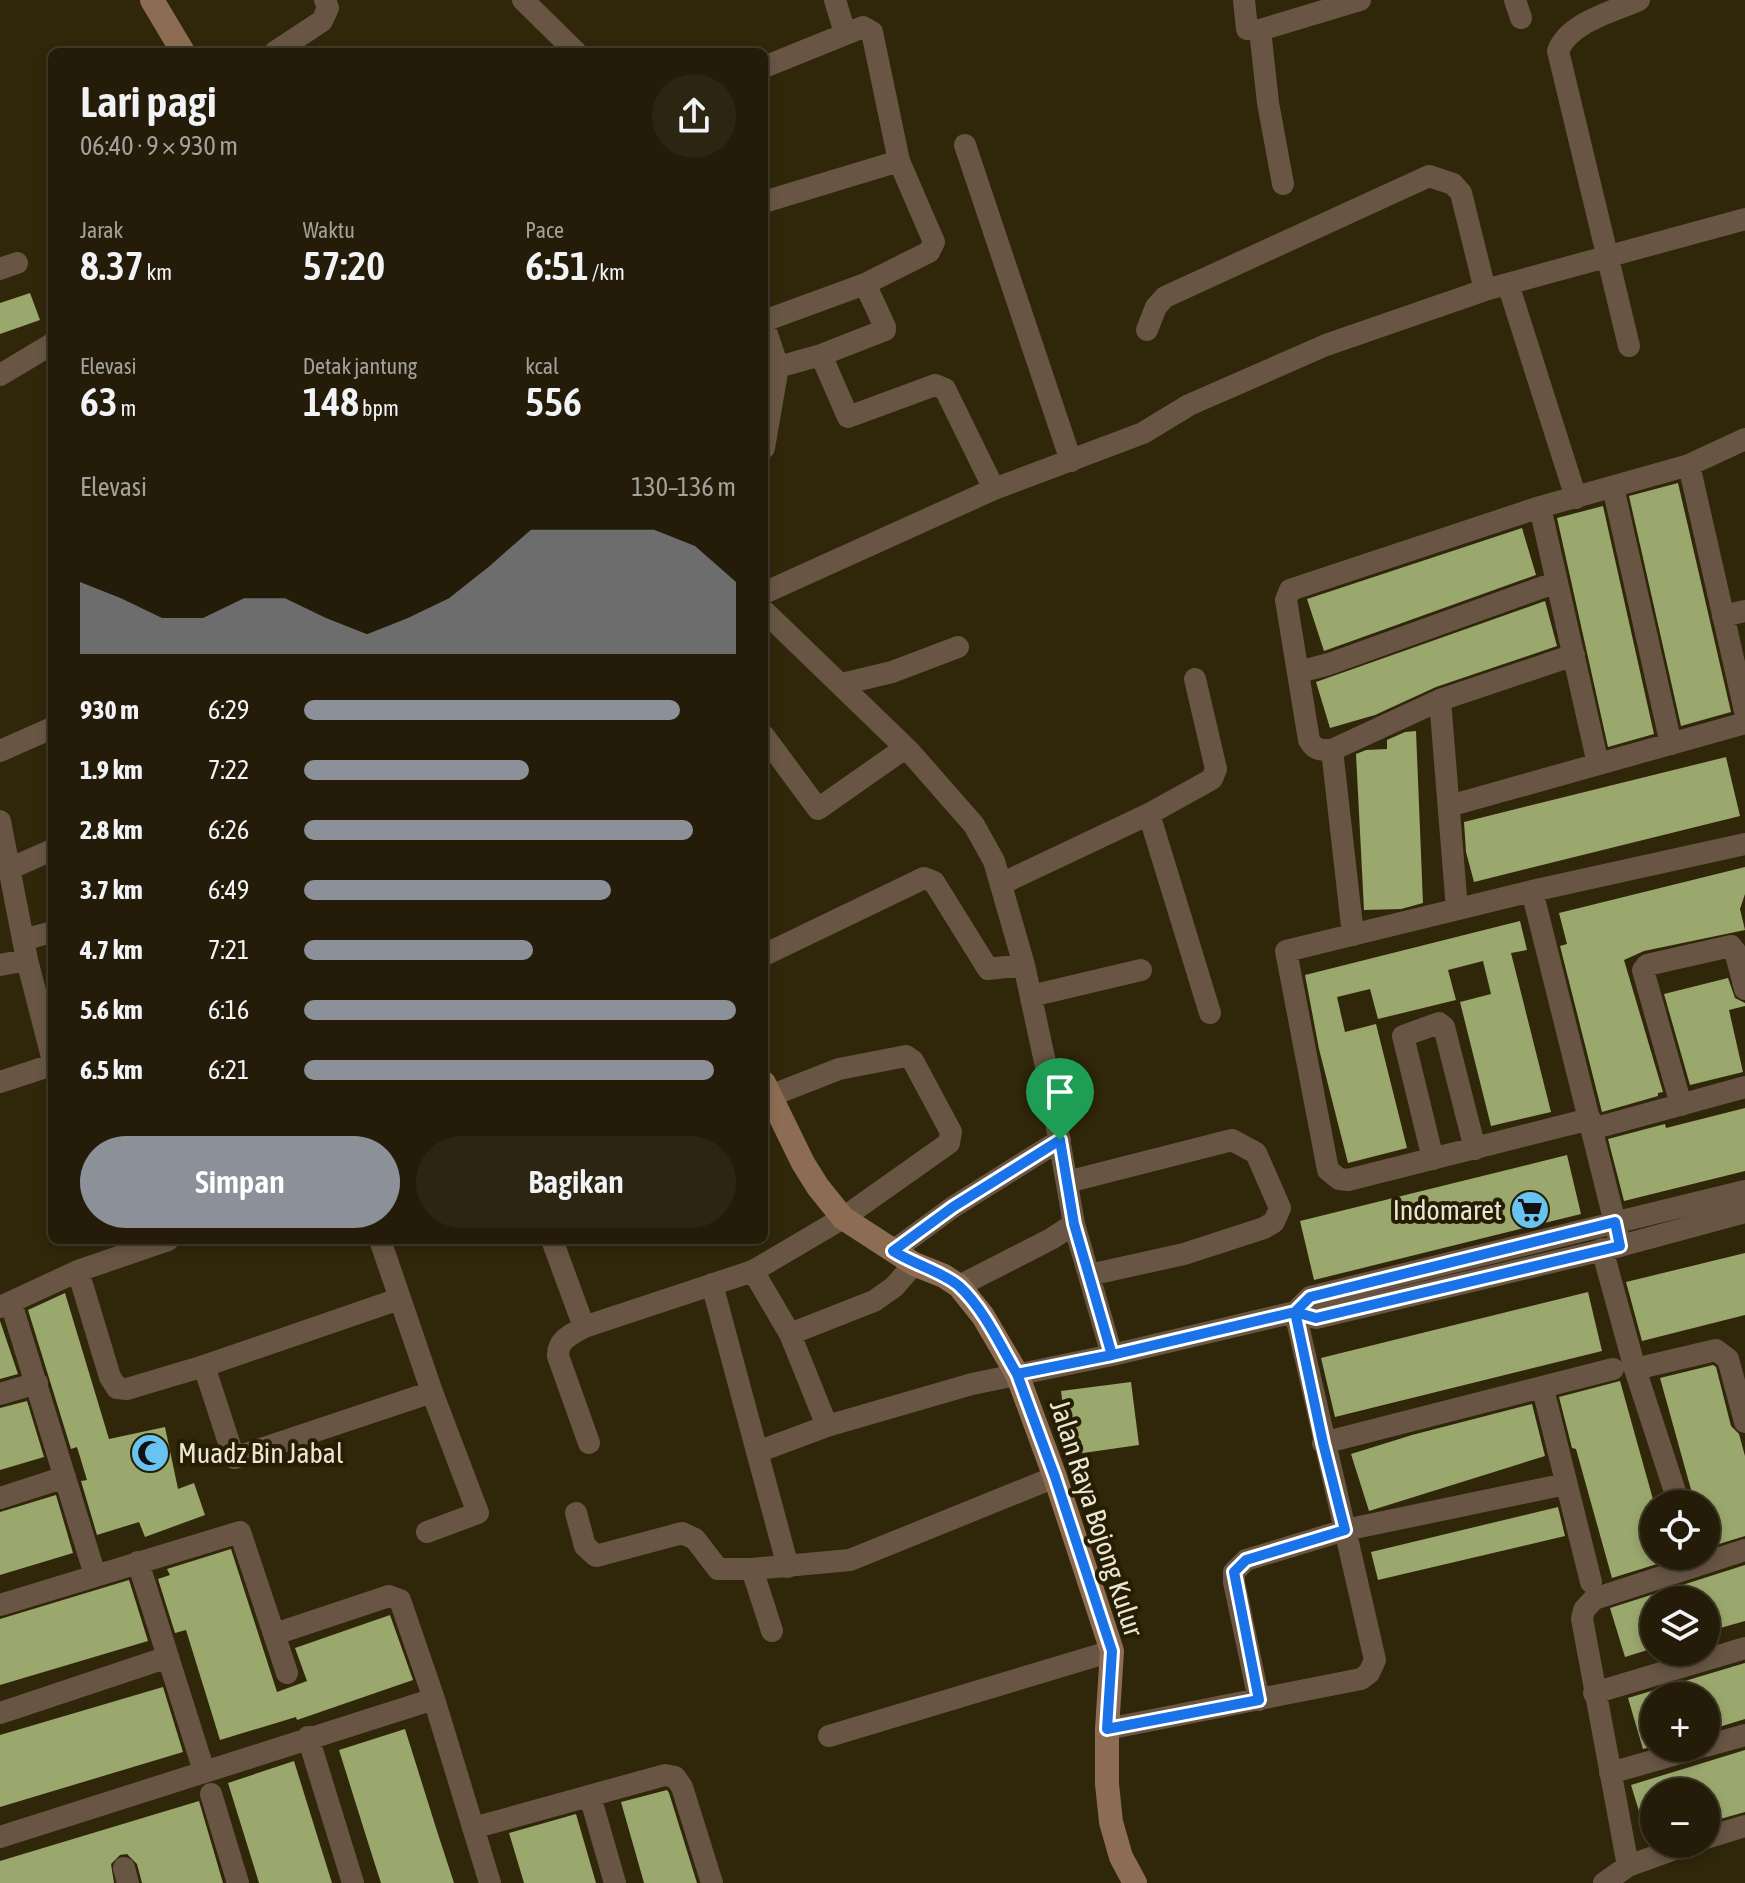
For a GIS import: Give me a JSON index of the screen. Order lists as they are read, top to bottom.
{
  "streets": {
    "main road": ["Jalan Raya Bojong Kulur"]
  },
  "places": {
    "supermarket": ["Indomaret"],
    "mosque": ["Muadz Bin Jabal"]
  },
  "page": {
    "heading": ["Lari pagi", "06:40 · 9 × 930 m"],
    "stats": [
      ["Jarak", "8.37 km"],
      ["Waktu", "57:20"],
      ["Pace", "6:51 /km"],
      ["Elevasi", "63 m"],
      ["Detak jantung", "148 bpm"],
      ["kcal", "556"]
    ],
    "chart": ["Elevasi", "130–136 m"],
    "list": [
      {
        "name": "930 m",
        "note": "6:29"
      },
      {
        "name": "1.9 km",
        "note": "7:22"
      },
      {
        "name": "2.8 km",
        "note": "6:26"
      },
      {
        "name": "3.7 km",
        "note": "6:49"
      },
      {
        "name": "4.7 km",
        "note": "7:21"
      },
      {
        "name": "5.6 km",
        "note": "6:16"
      },
      {
        "name": "6.5 km",
        "note": "6:21"
      }
    ],
    "buttons": ["Simpan", "Bagikan"],
    "map_buttons": ["+", "−"]
  }
}
